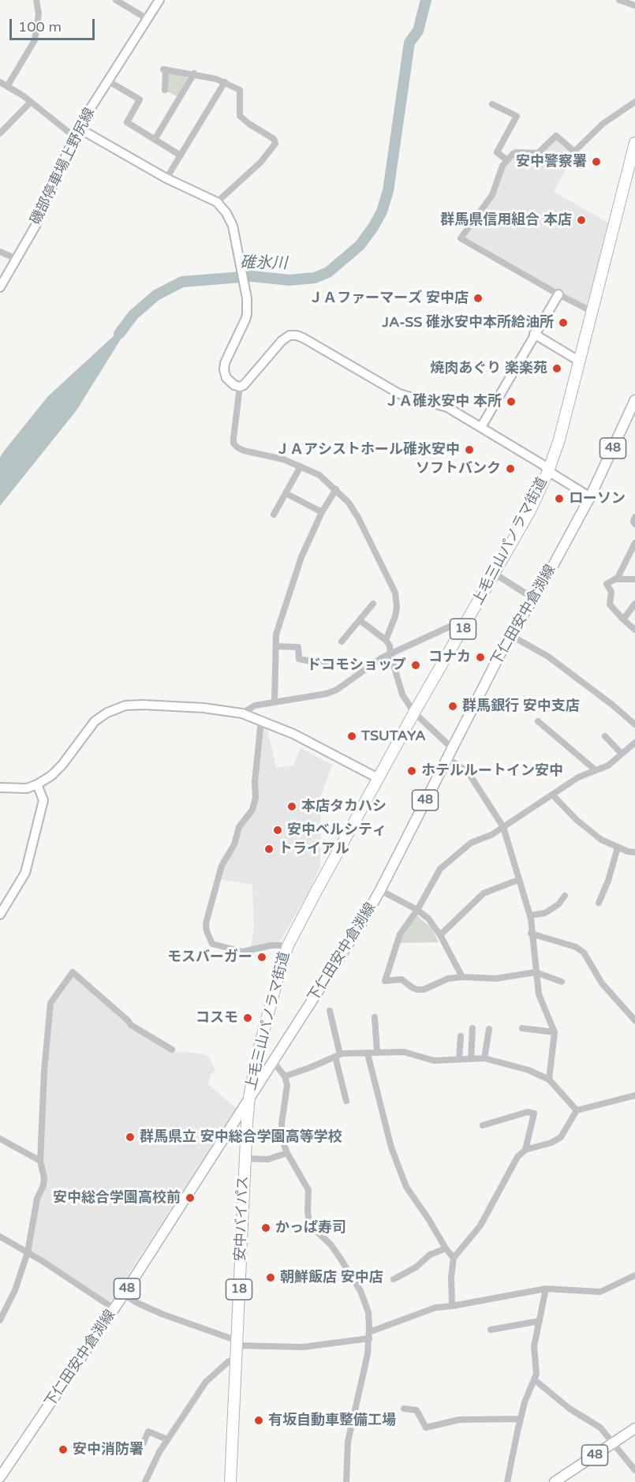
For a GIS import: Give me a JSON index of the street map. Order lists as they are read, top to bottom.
{
  "streets": {
    "highway": ["上毛三山パノラマ街道", "18", "安中バイパス"],
    "main road": ["48", "下仁田安中倉渕線"],
    "street": ["磯部停車場上野尻線"]
  },
  "crossings": [
    ["上毛三山パノラマ街道", "下仁田安中倉渕線"],
    ["上毛三山パノラマ街道", "安中バイパス"],
    ["下仁田安中倉渕線", "安中バイパス"]
  ],
  "water": ["碓氷川"],
  "places": [
    "安中警察署",
    "群馬県信用組合 本店",
    "ＪＡファーマーズ 安中店",
    "JA-SS 碓氷安中本所給油所",
    "焼肉あぐり 楽楽苑",
    "ＪＡ碓氷安中 本所",
    "ＪＡアシストホール碓氷安中",
    "ソフトバンク",
    "ローソン",
    "コナカ",
    "ドコモショップ",
    "群馬銀行 安中支店",
    "TSUTAYA",
    "ホテルルートイン安中",
    "本店タカハシ",
    "安中ベルシティ",
    "トライアル",
    "モスバーガー",
    "コスモ",
    "群馬県立 安中総合学園高等学校",
    "安中総合学園高校前",
    "かっぱ寿司",
    "朝鮮飯店 安中店",
    "有坂自動車整備工場",
    "安中消防署"
  ],
  "scale_bar": "100 m"
}
